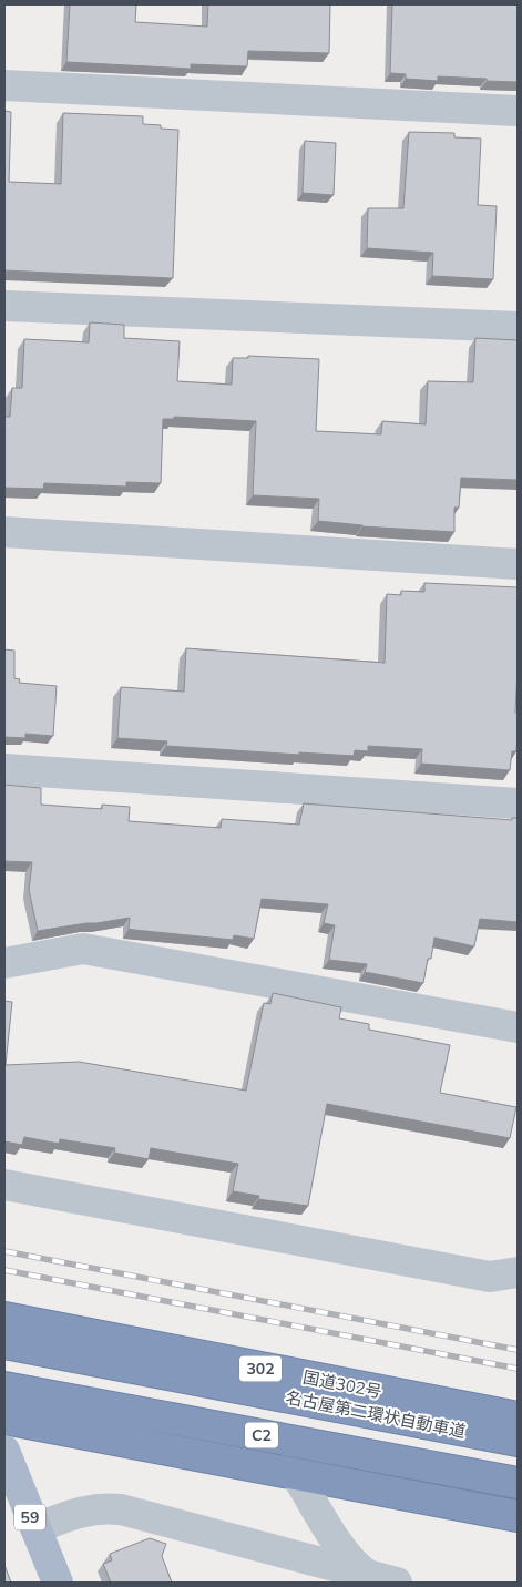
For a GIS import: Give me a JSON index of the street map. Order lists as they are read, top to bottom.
{
  "streets": {
    "highway": [
      "302",
      "国道302号",
      "名古屋第二環状自動車道",
      "C2"
    ],
    "main road": ["59"]
  }
}
